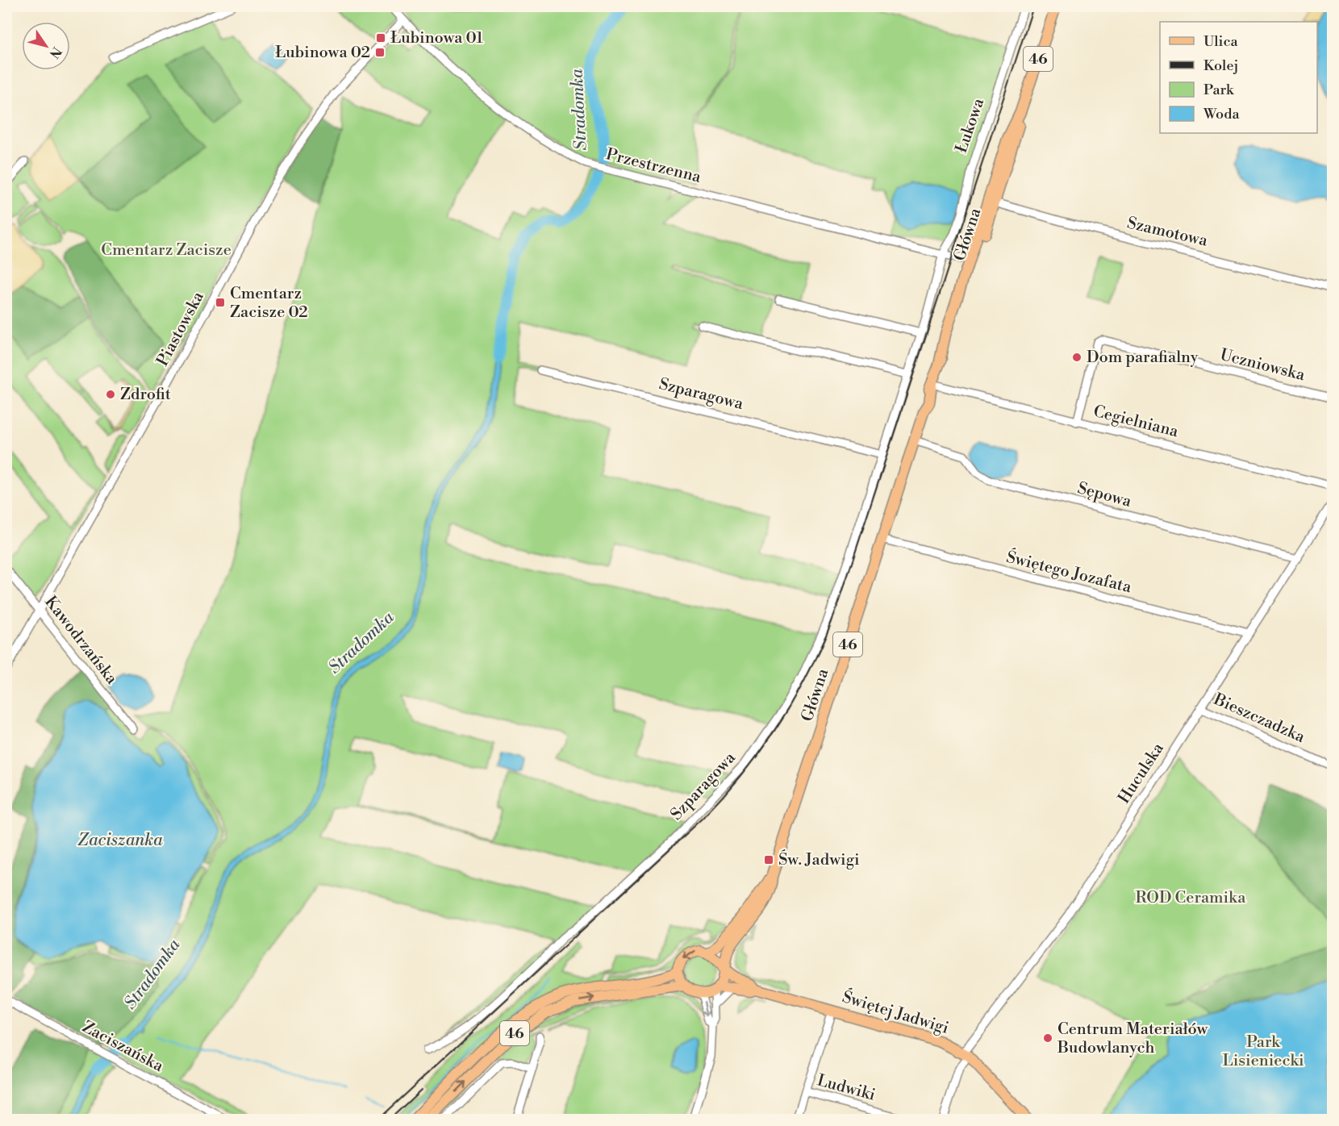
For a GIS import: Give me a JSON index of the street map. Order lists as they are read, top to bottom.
{
  "streets": {
    "main road": ["46", "Główna", "Świętej Jadwigi"],
    "street": [
      "Łukowa",
      "Przestrzenna",
      "Szamotowa",
      "Piastowska",
      "Uczniowska",
      "Szparagowa",
      "Cegielniana",
      "Sępowa",
      "Świętego Jozafata",
      "Kawodrzańska",
      "Bieszczadzka",
      "Huculska",
      "Zaciszańska",
      "Ludwiki"
    ]
  },
  "crossings": [
    ["46", "Główna"],
    ["46", "Świętej Jadwigi"],
    ["Łukowa", "Przestrzenna"],
    ["Łukowa", "Szparagowa"],
    ["Przestrzenna", "Piastowska"],
    ["Przestrzenna", "Szparagowa"],
    ["Szamotowa", "Główna"],
    ["Główna", "Cegielniana"],
    ["Główna", "Sępowa"],
    ["Główna", "Świętego Jozafata"],
    ["Główna", "Świętej Jadwigi"],
    ["Piastowska", "Kawodrzańska"],
    ["Uczniowska", "Cegielniana"],
    ["Sępowa", "Huculska"],
    ["Świętego Jozafata", "Huculska"],
    ["Bieszczadzka", "Huculska"],
    ["Huculska", "Świętej Jadwigi"]
  ],
  "water": ["Stradomka", "Zaciszanka"],
  "parks": ["Cmentarz Zacisze", "ROD Ceramika", "Park Lisieniecki"],
  "places": {
    "transit": [
      "Łubinowa 01",
      "Łubinowa 02",
      "Cmentarz Zacisze 02",
      "Św. Jadwigi"
    ],
    "other": ["Dom parafialny", "Zdrofit", "Centrum Materiałów Budowlanych"]
  },
  "legend": [
    "Ulica",
    "Kolej",
    "Park",
    "Woda"
  ],
  "north": "bottom right"
}
